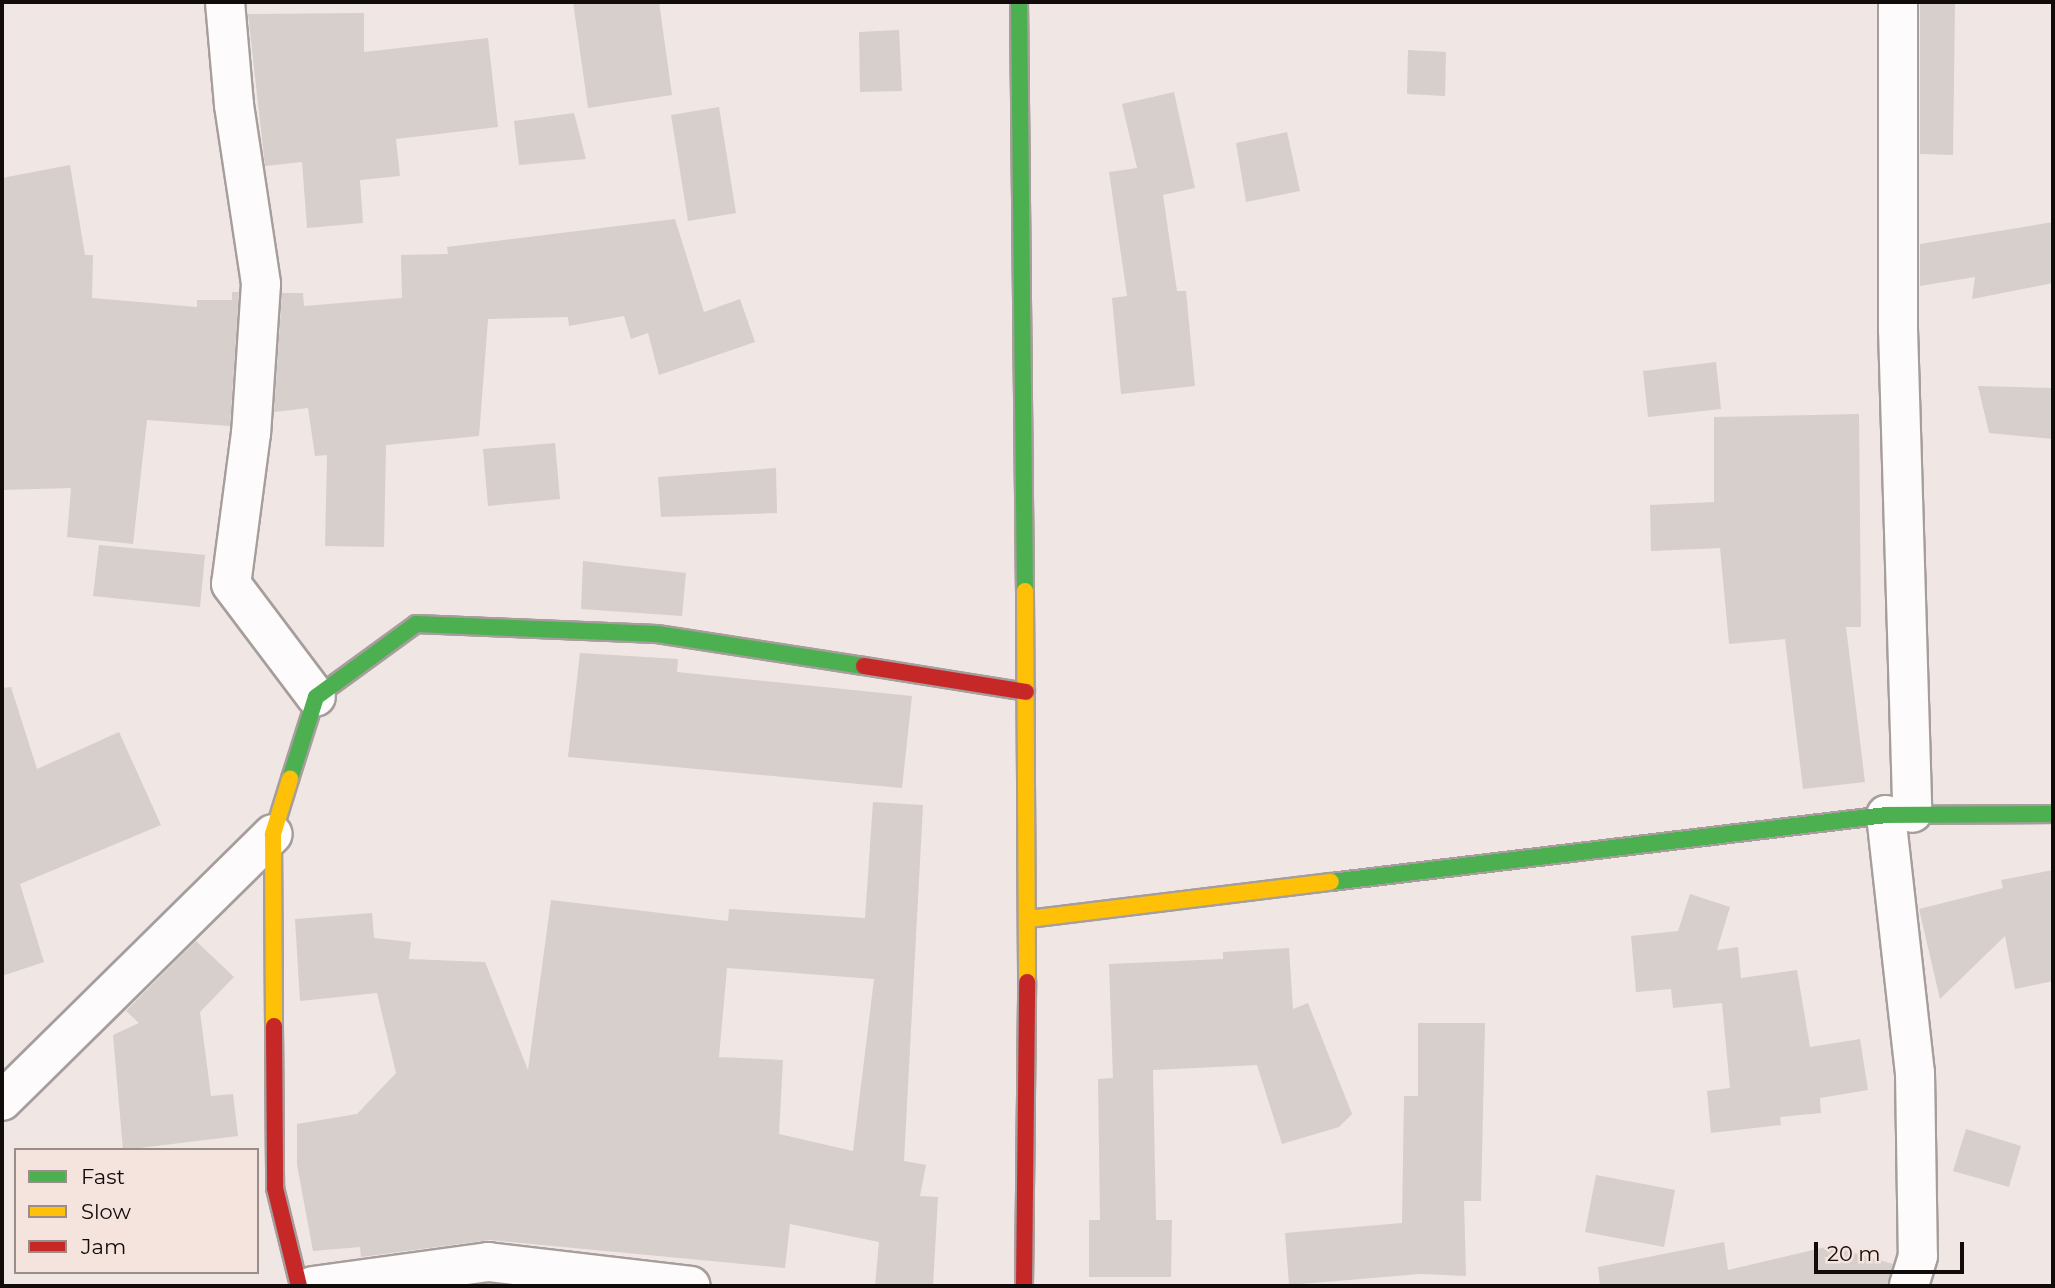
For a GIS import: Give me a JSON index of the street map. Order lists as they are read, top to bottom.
{
  "legend": ["Fast", "Slow", "Jam"],
  "scale_bar": "20 m"
}
